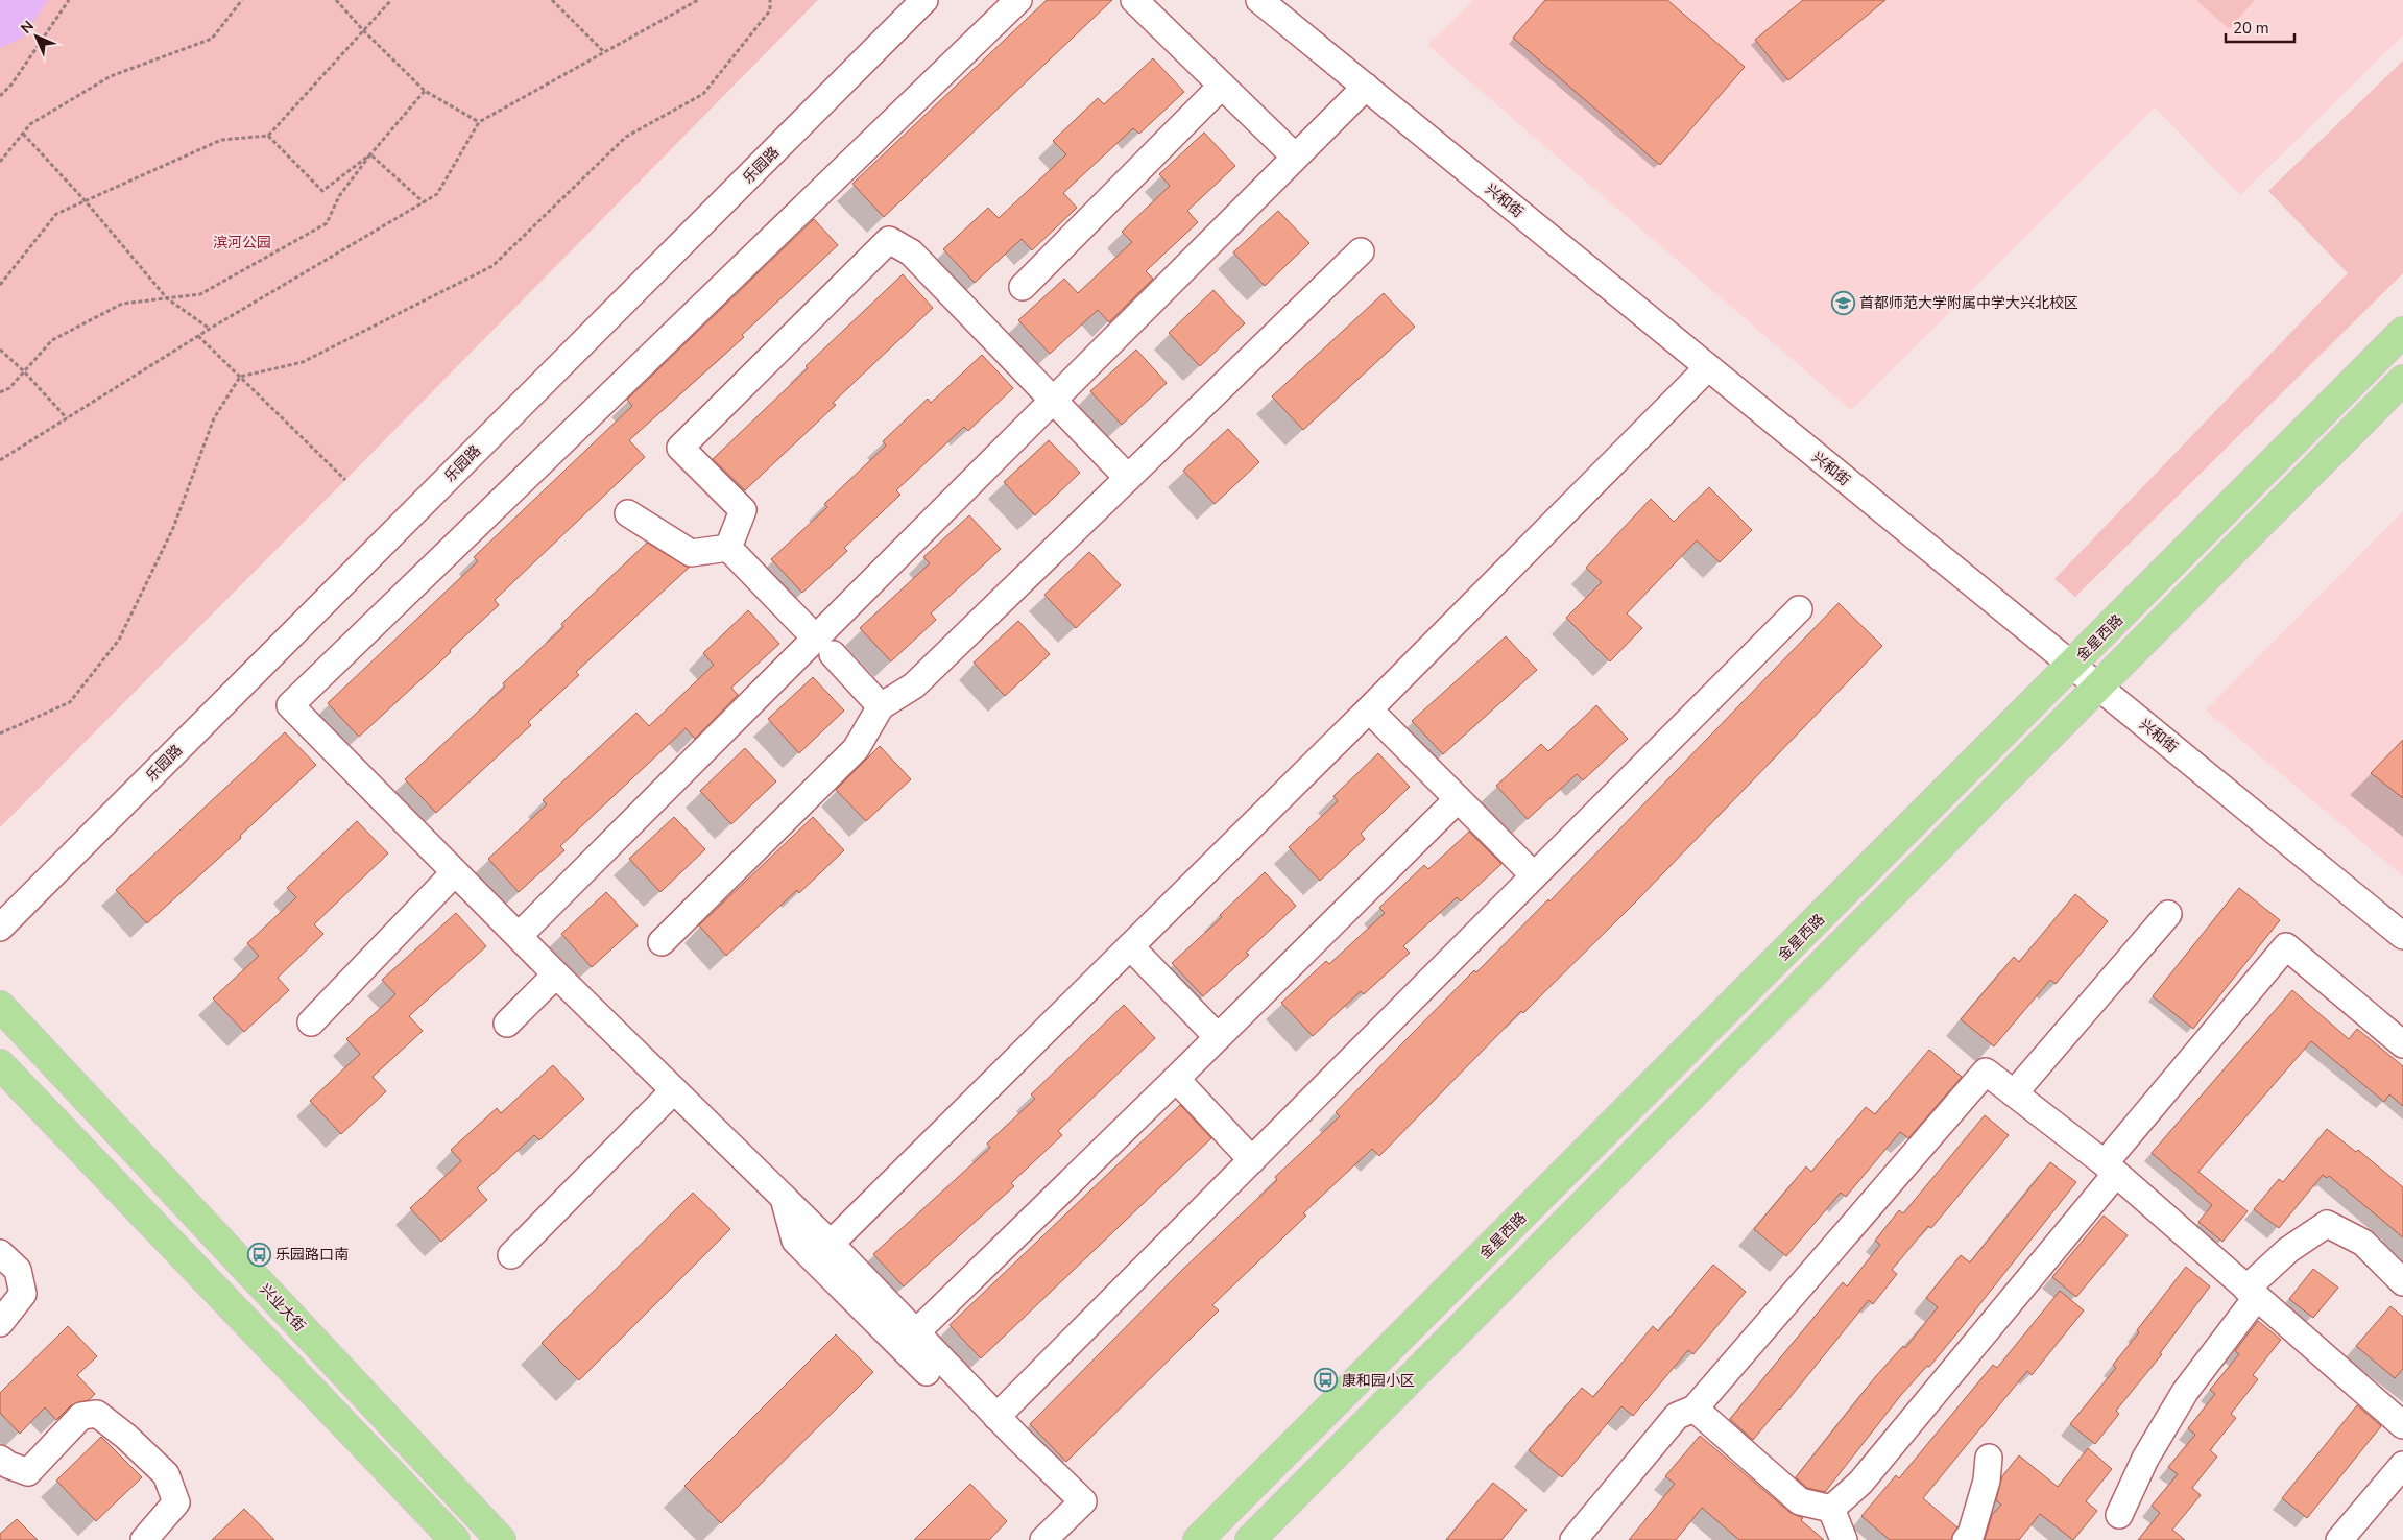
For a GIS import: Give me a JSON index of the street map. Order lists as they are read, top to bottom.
{
  "streets": {
    "main road": ["金星西路", "兴业大街"],
    "street": ["乐园路", "兴和街"]
  },
  "crossings": [
    ["兴和街", "金星西路"]
  ],
  "parks": ["滨河公园"],
  "places": {
    "school or university": ["首都师范大学附属中学大兴北校区"],
    "bus stop": ["乐园路口南", "康和园小区"]
  },
  "scale_bar": "20 m",
  "north": "top left"
}
